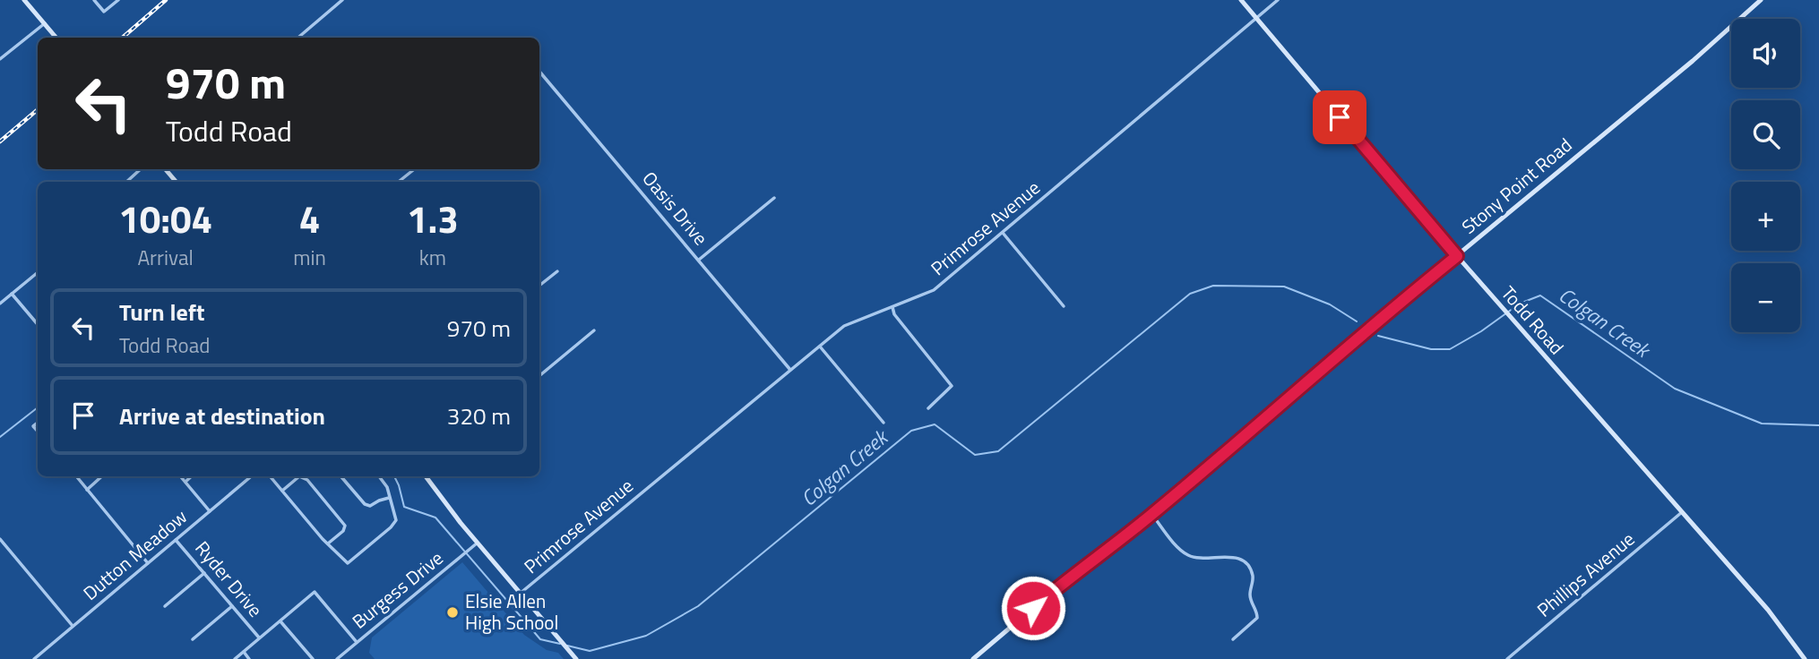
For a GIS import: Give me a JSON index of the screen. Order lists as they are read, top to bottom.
{
  "streets": {
    "main road": ["Stony Point Road", "Todd Road"],
    "street": [
      "Oasis Drive",
      "Primrose Avenue",
      "Dutton Meadow",
      "Phillips Avenue",
      "Ryder Drive",
      "Burgess Drive"
    ]
  },
  "crossings": [
    ["Stony Point Road", "Todd Road"],
    ["Oasis Drive", "Primrose Avenue"],
    ["Primrose Avenue", "Todd Road"],
    ["Todd Road", "Phillips Avenue"],
    ["Dutton Meadow", "Ryder Drive"]
  ],
  "water": ["Colgan Creek"],
  "places": ["Elsie Allen High School"],
  "page": {
    "map_buttons": ["+", "−"],
    "turn": ["970 m", "Todd Road"],
    "eta": [
      "10:04",
      "Arrival",
      "4",
      "min",
      "1.3",
      "km"
    ],
    "list": [
      {
        "name": "Turn left",
        "note": "Todd Road",
        "value": "970 m"
      },
      {
        "name": "Arrive at destination",
        "value": "320 m"
      }
    ]
  }
}
